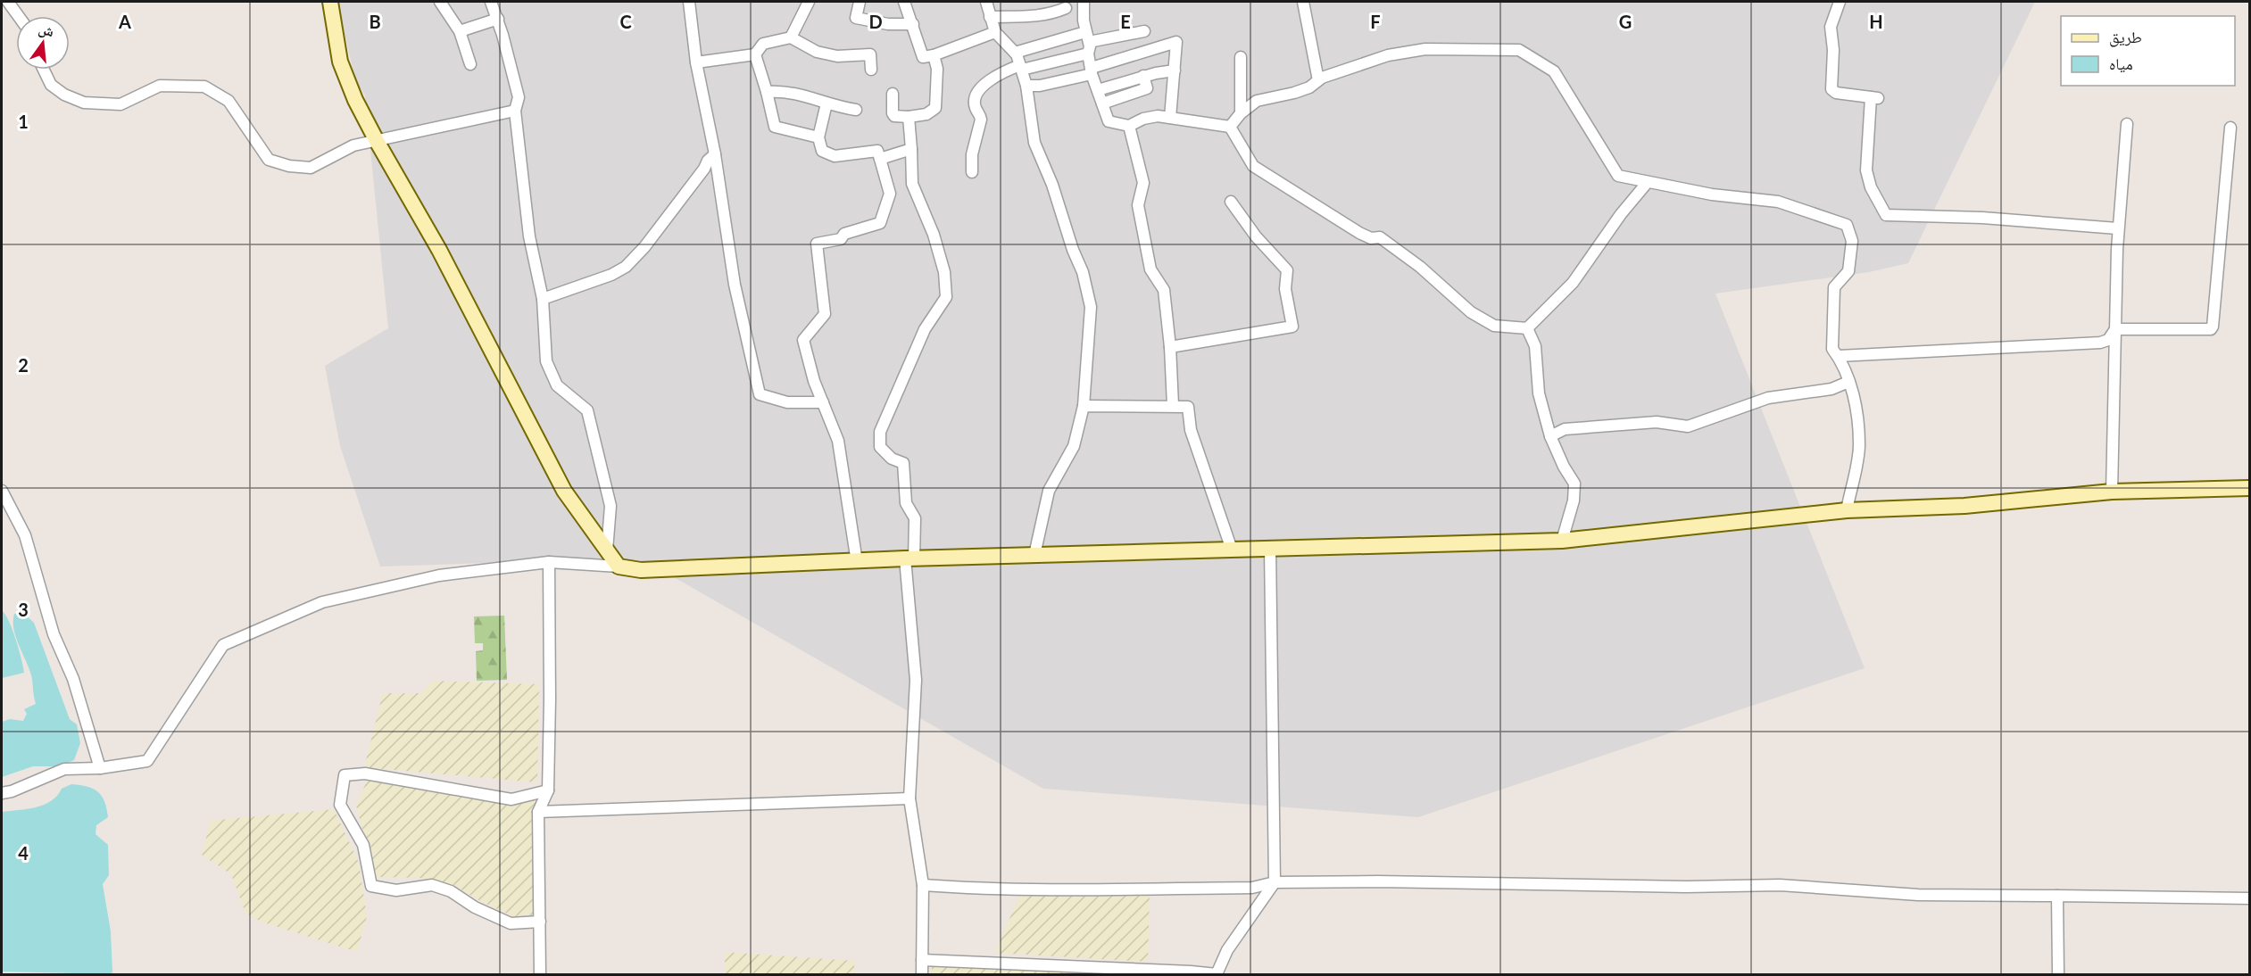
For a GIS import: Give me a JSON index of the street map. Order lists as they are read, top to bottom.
{
  "legend": ["طريق", "مياه"],
  "north": "top",
  "grid": {
    "columns": [
      "A",
      "B",
      "C",
      "D",
      "E",
      "F",
      "G",
      "H"
    ],
    "rows": [
      "1",
      "2",
      "3",
      "4"
    ]
  }
}
